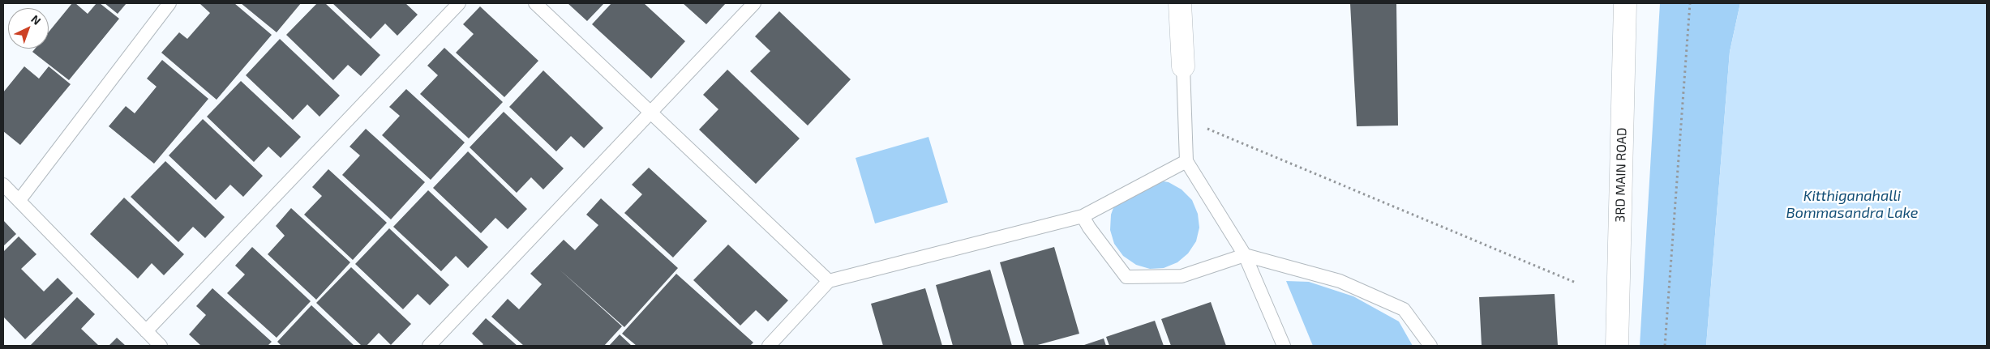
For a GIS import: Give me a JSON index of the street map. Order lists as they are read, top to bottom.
{
  "streets": {
    "street": ["3RD MAIN ROAD"]
  },
  "water": ["Kitthiganahalli Bommasandra Lake"],
  "north": "top right"
}
